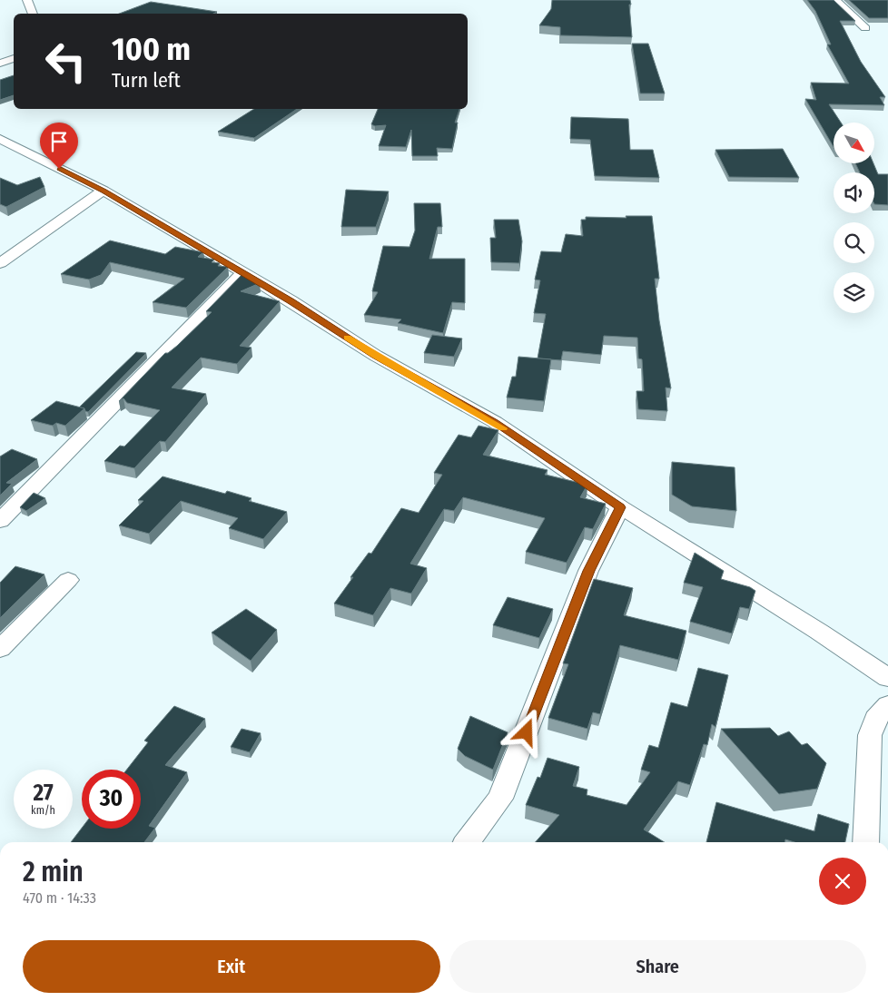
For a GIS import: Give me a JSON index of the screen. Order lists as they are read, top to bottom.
{
  "north": "bottom right",
  "page": {
    "turn": ["100 m", "Turn left"],
    "speed": "27 km/h",
    "limit": "30",
    "heading": ["2 min", "470 m · 14:33"],
    "buttons": ["Exit", "Share"]
  }
}
